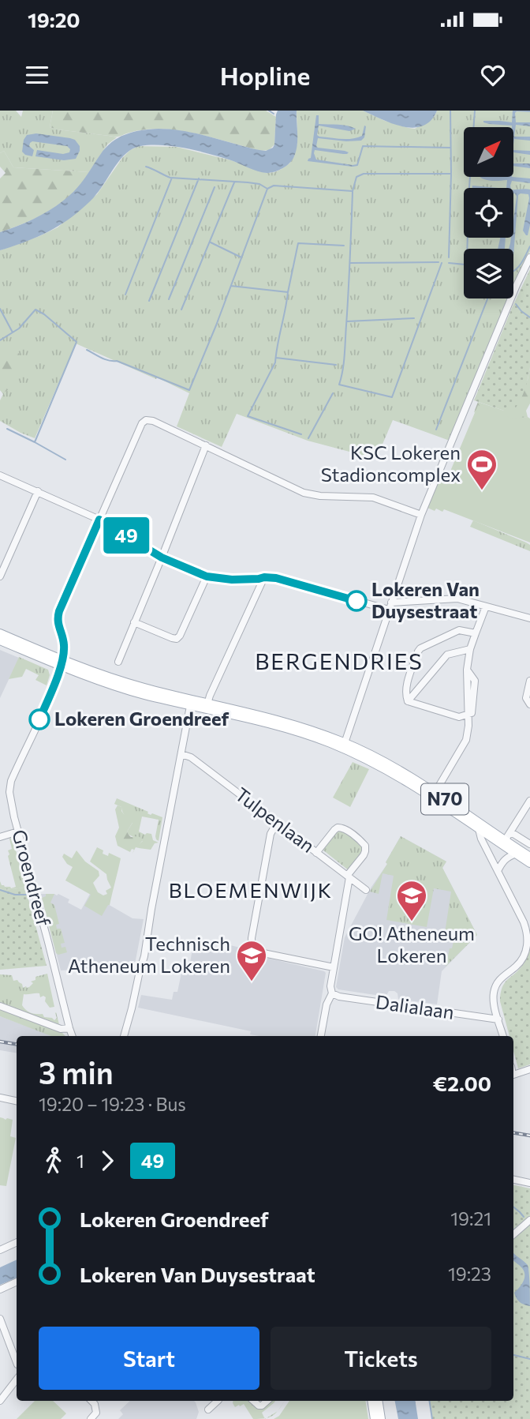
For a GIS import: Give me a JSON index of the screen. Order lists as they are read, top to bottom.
{
  "streets": {
    "main road": ["N70"],
    "street": ["Tulpenlaan", "Groendreef", "Dalialaan"]
  },
  "crossings": [
    ["N70", "Groendreef"]
  ],
  "districts": ["BERGENDRIES", "BLOEMENWIJK"],
  "places": {
    "sports": ["KSC Lokeren Stadioncomplex"],
    "other": ["Lokeren Van Duysestraat", "Lokeren Groendreef"],
    "school or university": ["GO! Atheneum Lokeren", "Technisch Atheneum Lokeren"]
  },
  "lines": ["bus line 49"],
  "north": "top right",
  "page": {
    "status": "19:20",
    "header": "Hopline",
    "on_map": "49",
    "heading": ["3 min", "19:20 – 19:23 · Bus", "€2.00"],
    "legs": ["1", "49"],
    "list": [
      {
        "name": "Lokeren Groendreef",
        "value": "19:21"
      },
      {
        "name": "Lokeren Van Duysestraat",
        "value": "19:23"
      }
    ],
    "buttons": ["Start", "Tickets"]
  }
}
